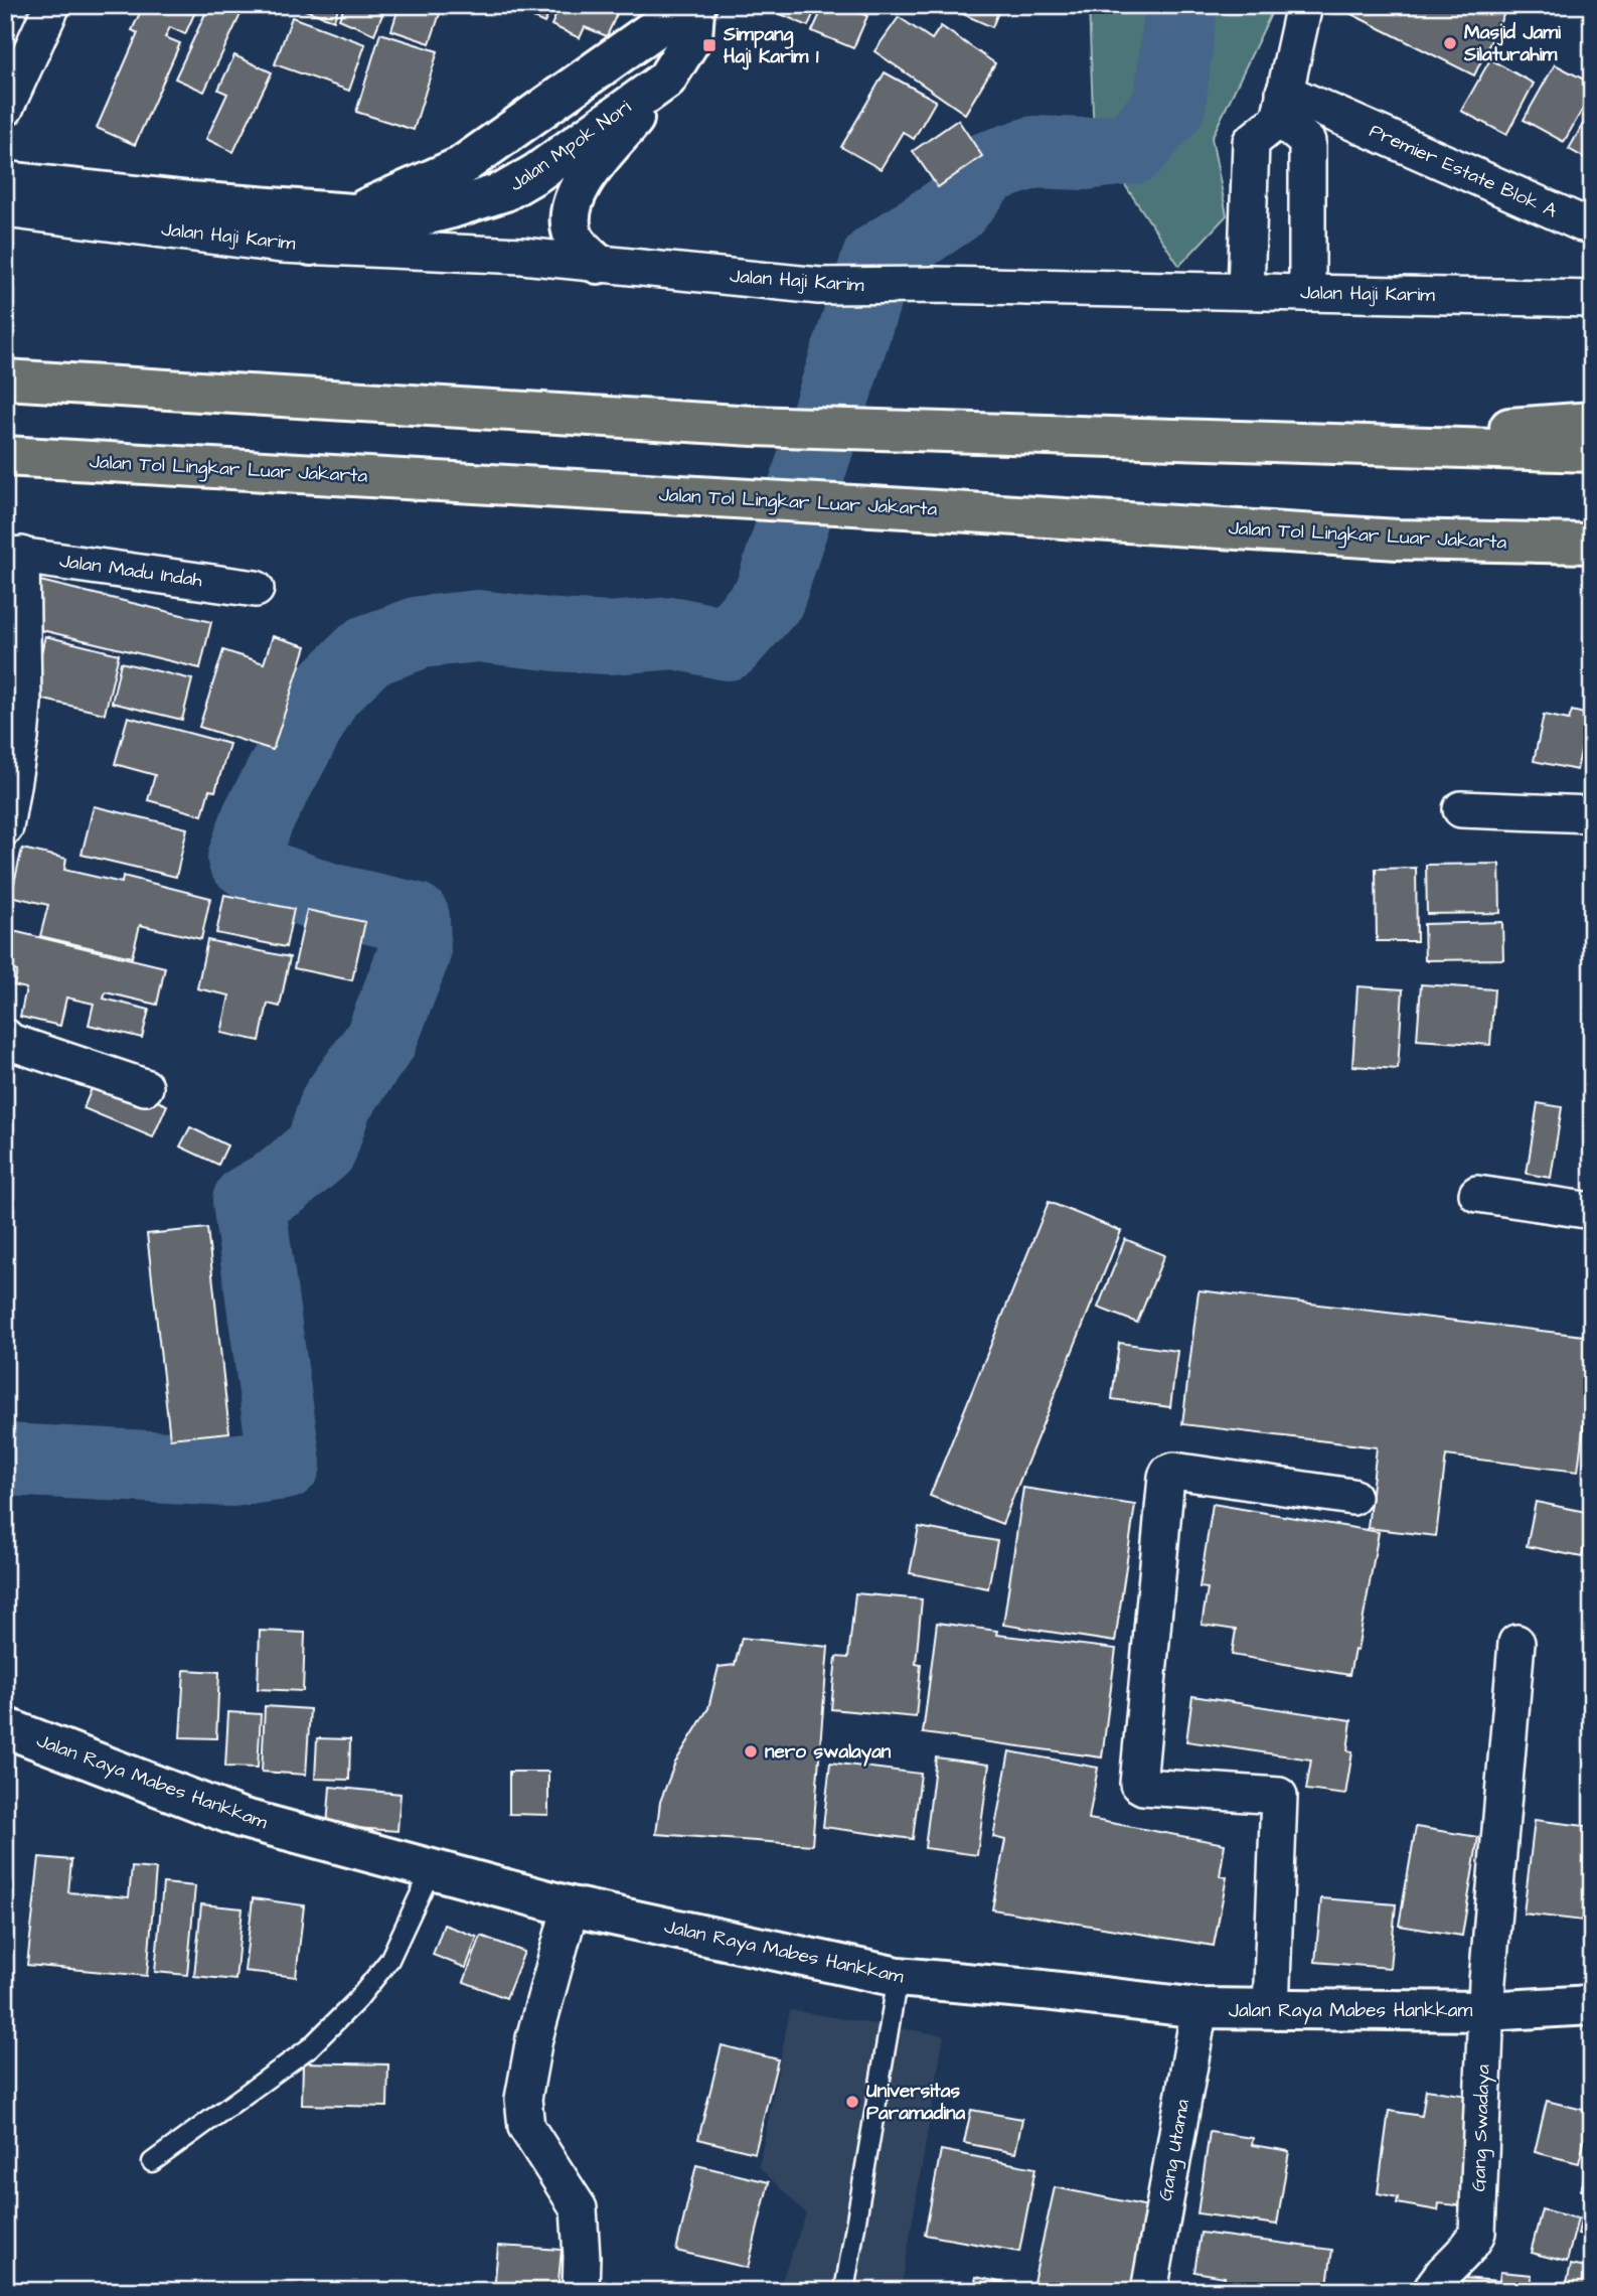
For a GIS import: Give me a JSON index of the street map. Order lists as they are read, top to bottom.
{
  "streets": {
    "highway": ["Jalan Tol Lingkar Luar Jakarta"],
    "main road": ["Jalan Mpok Nori", "Jalan Raya Mabes Hankkam"],
    "street": [
      "Premier Estate Blok A",
      "Jalan Haji Karim",
      "Jalan Madu Indah",
      "Gang Swadaya",
      "Gang Utama"
    ]
  },
  "crossings": [
    ["Jalan Raya Mabes Hankkam", "Gang Swadaya"],
    ["Jalan Raya Mabes Hankkam", "Gang Utama"]
  ],
  "places": {
    "other": ["Masjid Jami Silaturahim", "nero swalayan", "Universitas Paramadina"],
    "transit": ["Simpang Haji Karim 1"]
  }
}
